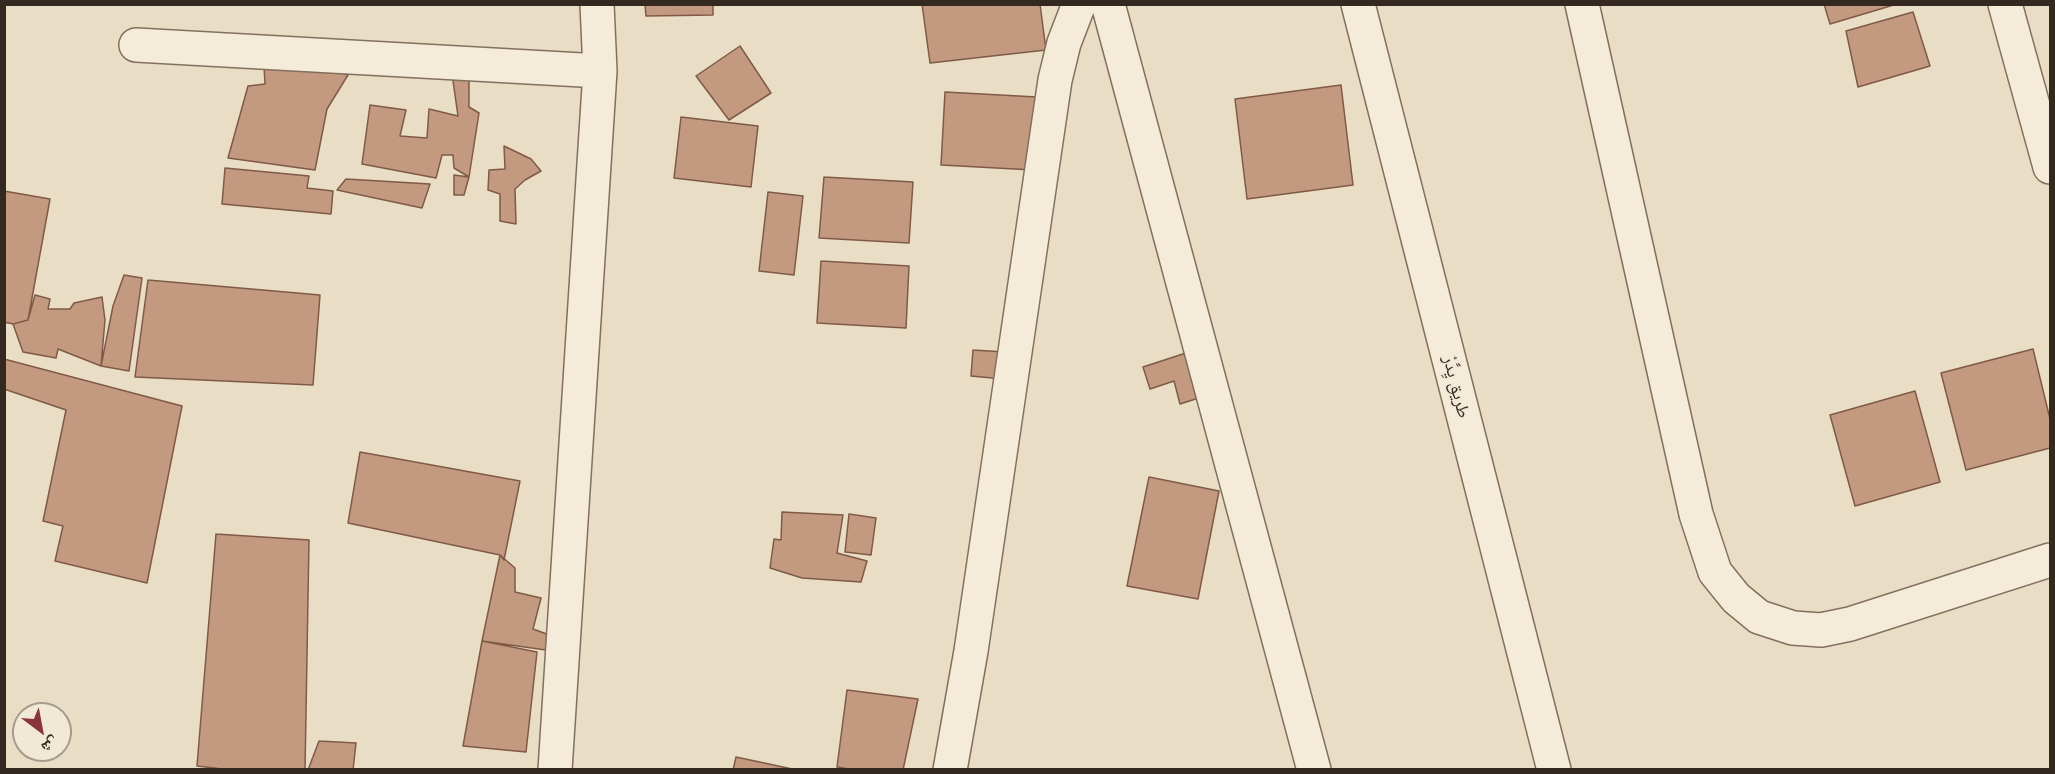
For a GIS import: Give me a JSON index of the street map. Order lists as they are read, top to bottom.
{
  "streets": {
    "street": ["طريق يِدِّرْ"]
  },
  "north": "bottom right"
}
